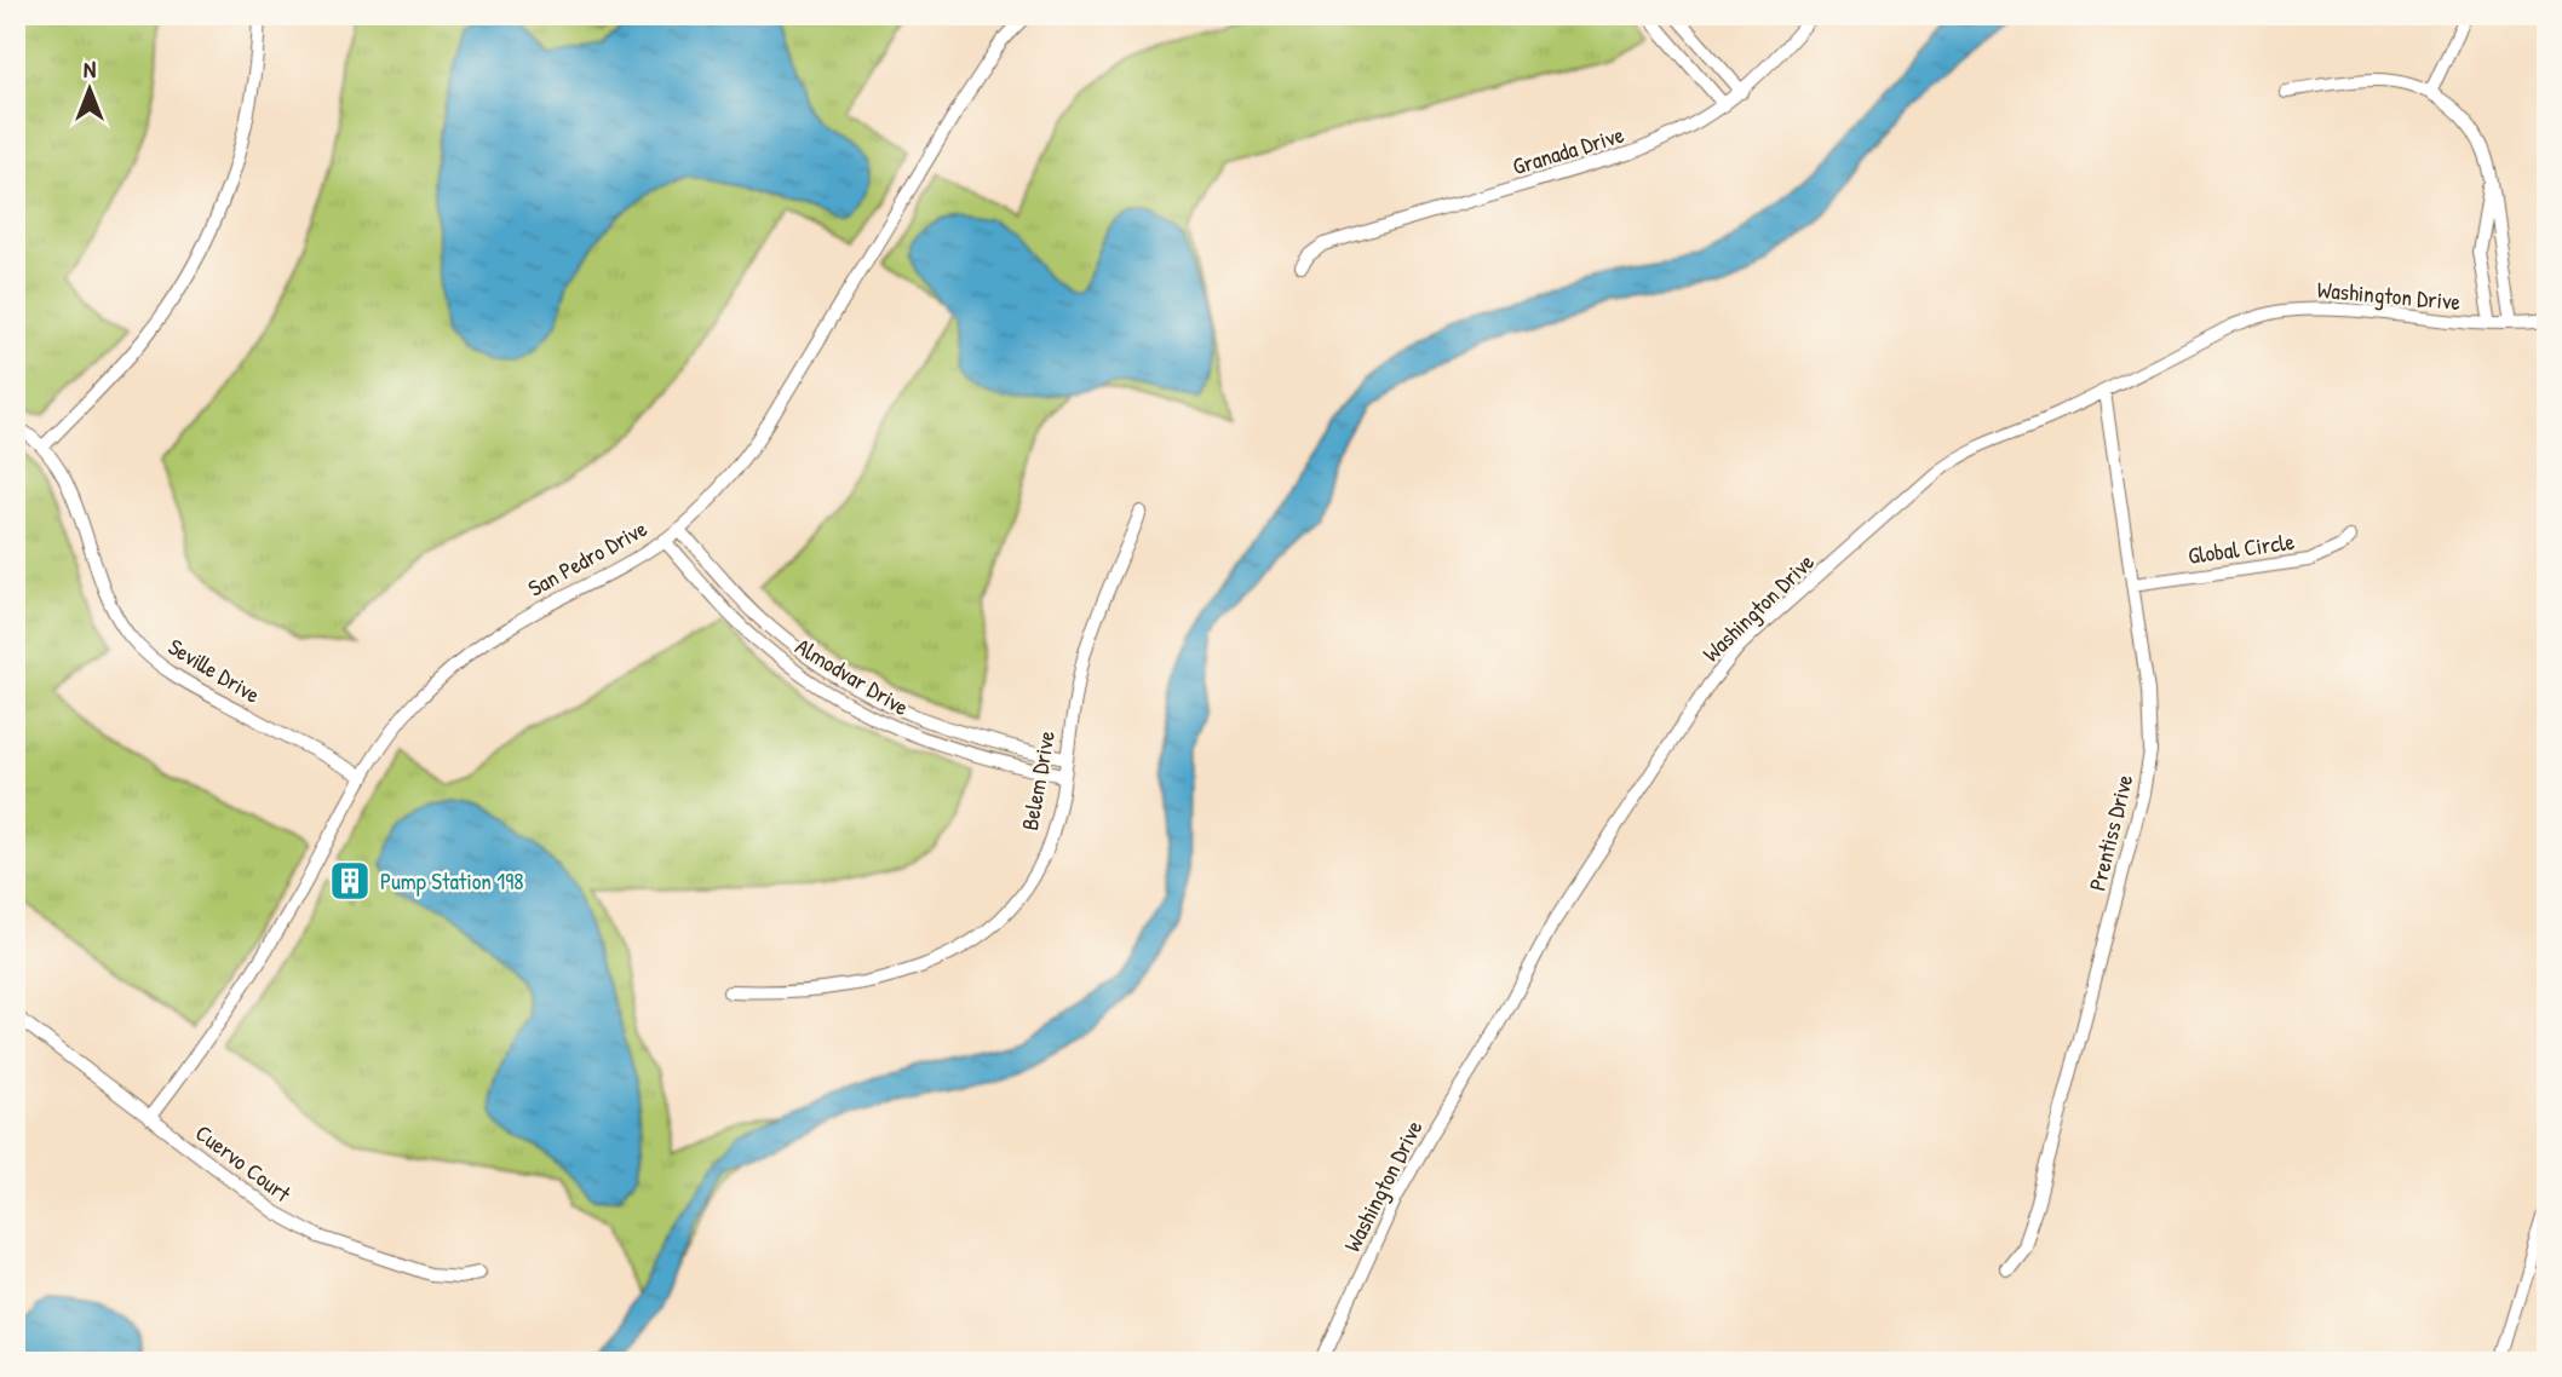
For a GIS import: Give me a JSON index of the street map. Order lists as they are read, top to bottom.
{
  "streets": {
    "street": [
      "Granada Drive",
      "Washington Drive",
      "Global Circle",
      "San Pedro Drive",
      "Seville Drive",
      "Almodvar Drive",
      "Belem Drive",
      "Prentiss Drive",
      "Cuervo Court"
    ]
  },
  "crossings": [
    ["Washington Drive", "Prentiss Drive"],
    ["Global Circle", "Prentiss Drive"],
    ["San Pedro Drive", "Seville Drive"],
    ["San Pedro Drive", "Almodvar Drive"],
    ["San Pedro Drive", "Cuervo Court"],
    ["Almodvar Drive", "Belem Drive"]
  ],
  "places": {
    "building": ["Pump Station 198"]
  },
  "north": "top"
}
